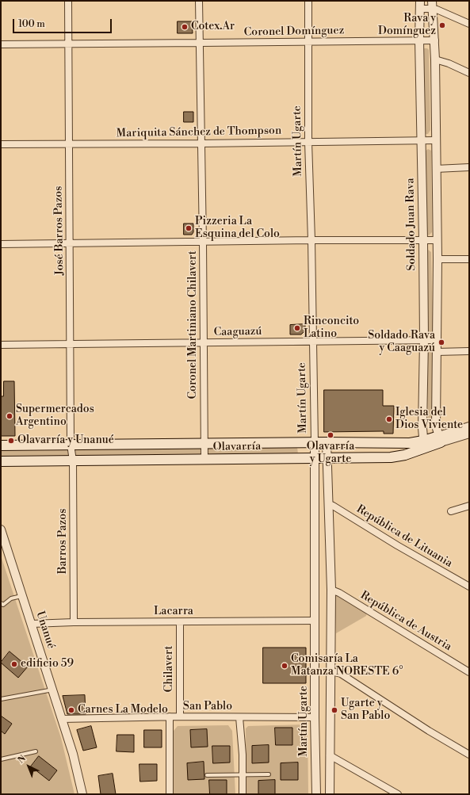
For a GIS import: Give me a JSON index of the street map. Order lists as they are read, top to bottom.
{
  "streets": {
    "main road": ["Olavarría"],
    "street": [
      "Coronel Domínguez",
      "Mariquita Sánchez de Thompson",
      "Martín Ugarte",
      "Soldado Juan Rava",
      "José Barros Pazos",
      "Coronel Martiniano Chilavert",
      "Caaguazú",
      "República de Lituania",
      "Barros Pazos",
      "Lacarra",
      "República de Austria",
      "Unanué",
      "Chilavert",
      "San Pablo"
    ]
  },
  "crossings": [
    ["Coronel Domínguez", "Martín Ugarte"],
    ["Coronel Domínguez", "Soldado Juan Rava"],
    ["Coronel Domínguez", "José Barros Pazos"],
    ["Coronel Domínguez", "Coronel Martiniano Chilavert"],
    ["Mariquita Sánchez de Thompson", "Martín Ugarte"],
    ["Mariquita Sánchez de Thompson", "Soldado Juan Rava"],
    ["Mariquita Sánchez de Thompson", "José Barros Pazos"],
    ["Mariquita Sánchez de Thompson", "Coronel Martiniano Chilavert"],
    ["Martín Ugarte", "Caaguazú"],
    ["Martín Ugarte", "Olavarría"],
    ["Martín Ugarte", "Lacarra"],
    ["Martín Ugarte", "San Pablo"],
    ["Soldado Juan Rava", "Caaguazú"],
    ["Soldado Juan Rava", "Olavarría"],
    ["José Barros Pazos", "Caaguazú"],
    ["José Barros Pazos", "Olavarría"],
    ["José Barros Pazos", "Barros Pazos"],
    ["Coronel Martiniano Chilavert", "Caaguazú"],
    ["Coronel Martiniano Chilavert", "Olavarría"],
    ["Olavarría", "Barros Pazos"],
    ["Barros Pazos", "Lacarra"],
    ["Lacarra", "Unanué"],
    ["Lacarra", "Chilavert"],
    ["Unanué", "San Pablo"],
    ["Chilavert", "San Pablo"]
  ],
  "places": [
    "Rava y Domínguez",
    "Cotex.Ar",
    "Pizzeria La Esquina del Colo",
    "Rinconcito Latino",
    "Soldado Rava y Caaguazú",
    "Supermercados Argentino",
    "Iglesia del Dios Viviente",
    "Olavarría y Ugarte",
    "Olavarría y Unanué",
    "edificio 59",
    "Comisaría La Matanza NORESTE 6°",
    "Carnes La Modelo",
    "Ugarte y San Pablo"
  ],
  "scale_bar": "100 m",
  "north": "top left"
}
